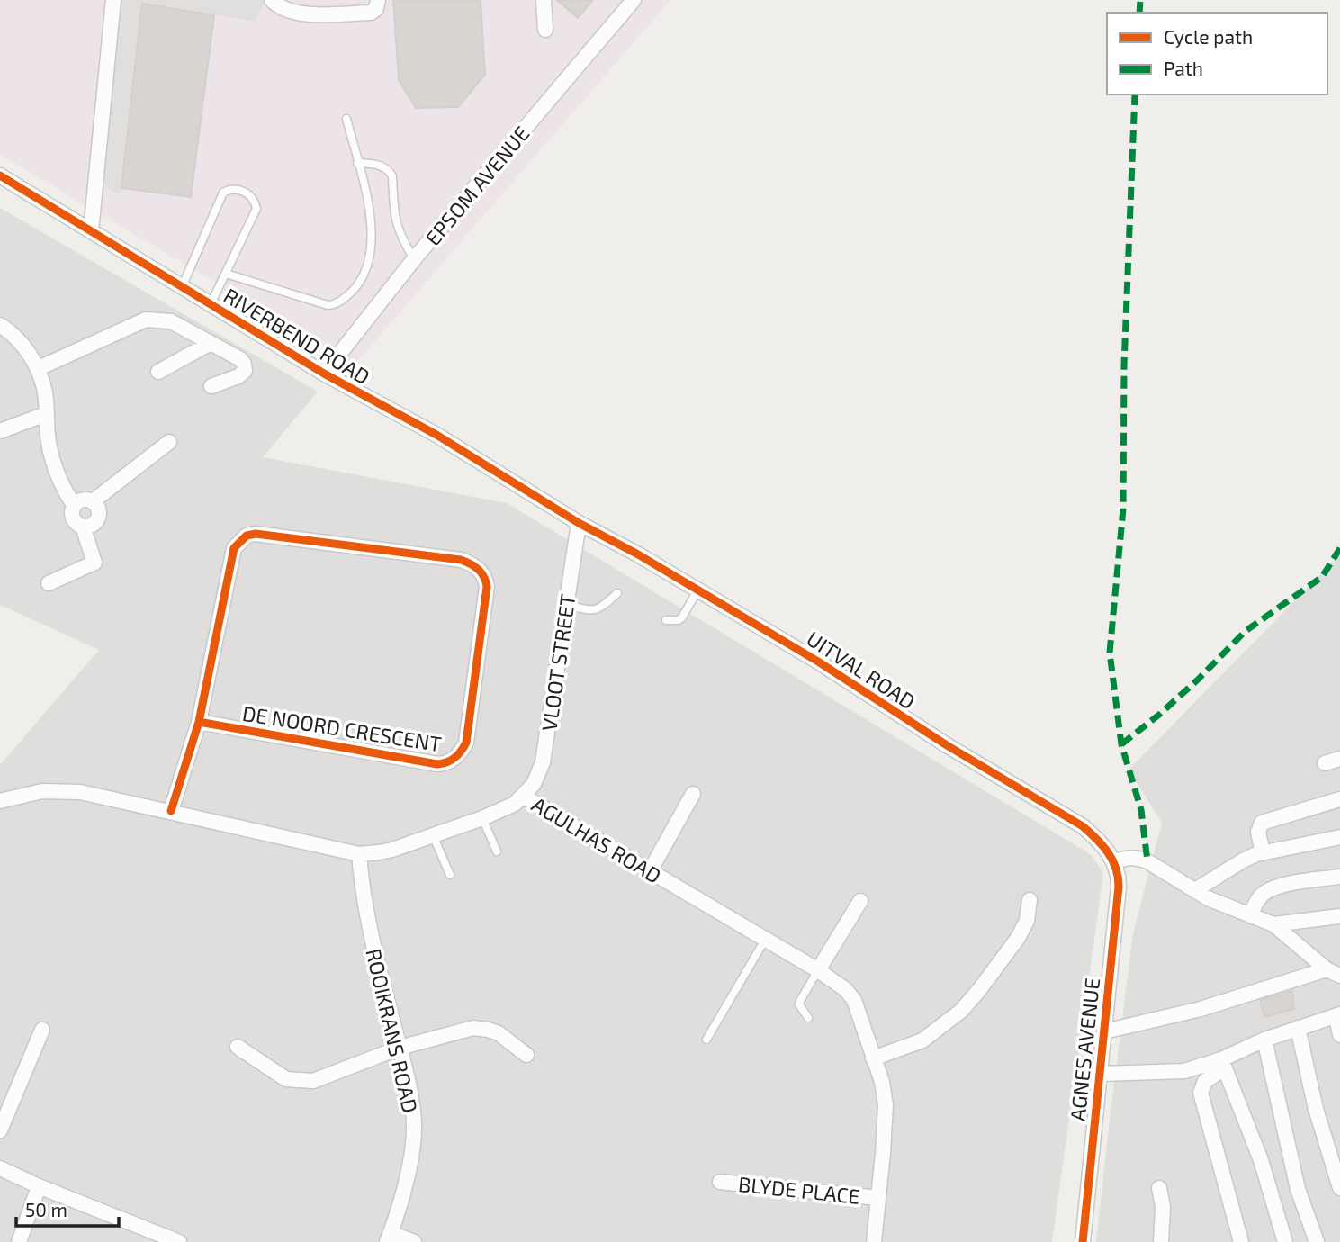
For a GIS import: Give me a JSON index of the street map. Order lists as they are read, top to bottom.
{
  "streets": {
    "street": [
      "EPSOM AVENUE",
      "RIVERBEND ROAD",
      "VLOOT STREET",
      "UITVAL ROAD",
      "DE NOORD CRESCENT",
      "AGULHAS ROAD",
      "ROOIKRANS ROAD",
      "AGNES AVENUE",
      "BLYDE PLACE"
    ]
  },
  "crossings": [
    ["EPSOM AVENUE", "RIVERBEND ROAD"],
    ["RIVERBEND ROAD", "VLOOT STREET"],
    ["RIVERBEND ROAD", "UITVAL ROAD"],
    ["VLOOT STREET", "UITVAL ROAD"],
    ["VLOOT STREET", "AGULHAS ROAD"],
    ["UITVAL ROAD", "AGNES AVENUE"],
    ["DE NOORD CRESCENT", "AGULHAS ROAD"],
    ["AGULHAS ROAD", "ROOIKRANS ROAD"],
    ["AGULHAS ROAD", "BLYDE PLACE"]
  ],
  "legend": ["Cycle path", "Path"],
  "scale_bar": "50 m"
}
